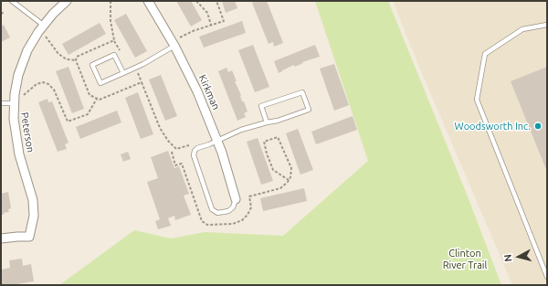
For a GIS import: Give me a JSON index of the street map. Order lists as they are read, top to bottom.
{
  "streets": {
    "street": ["Kirkman", "Peterson"]
  },
  "parks": ["Clinton River Trail"],
  "places": ["Woodsworth Inc."],
  "north": "left"
}
